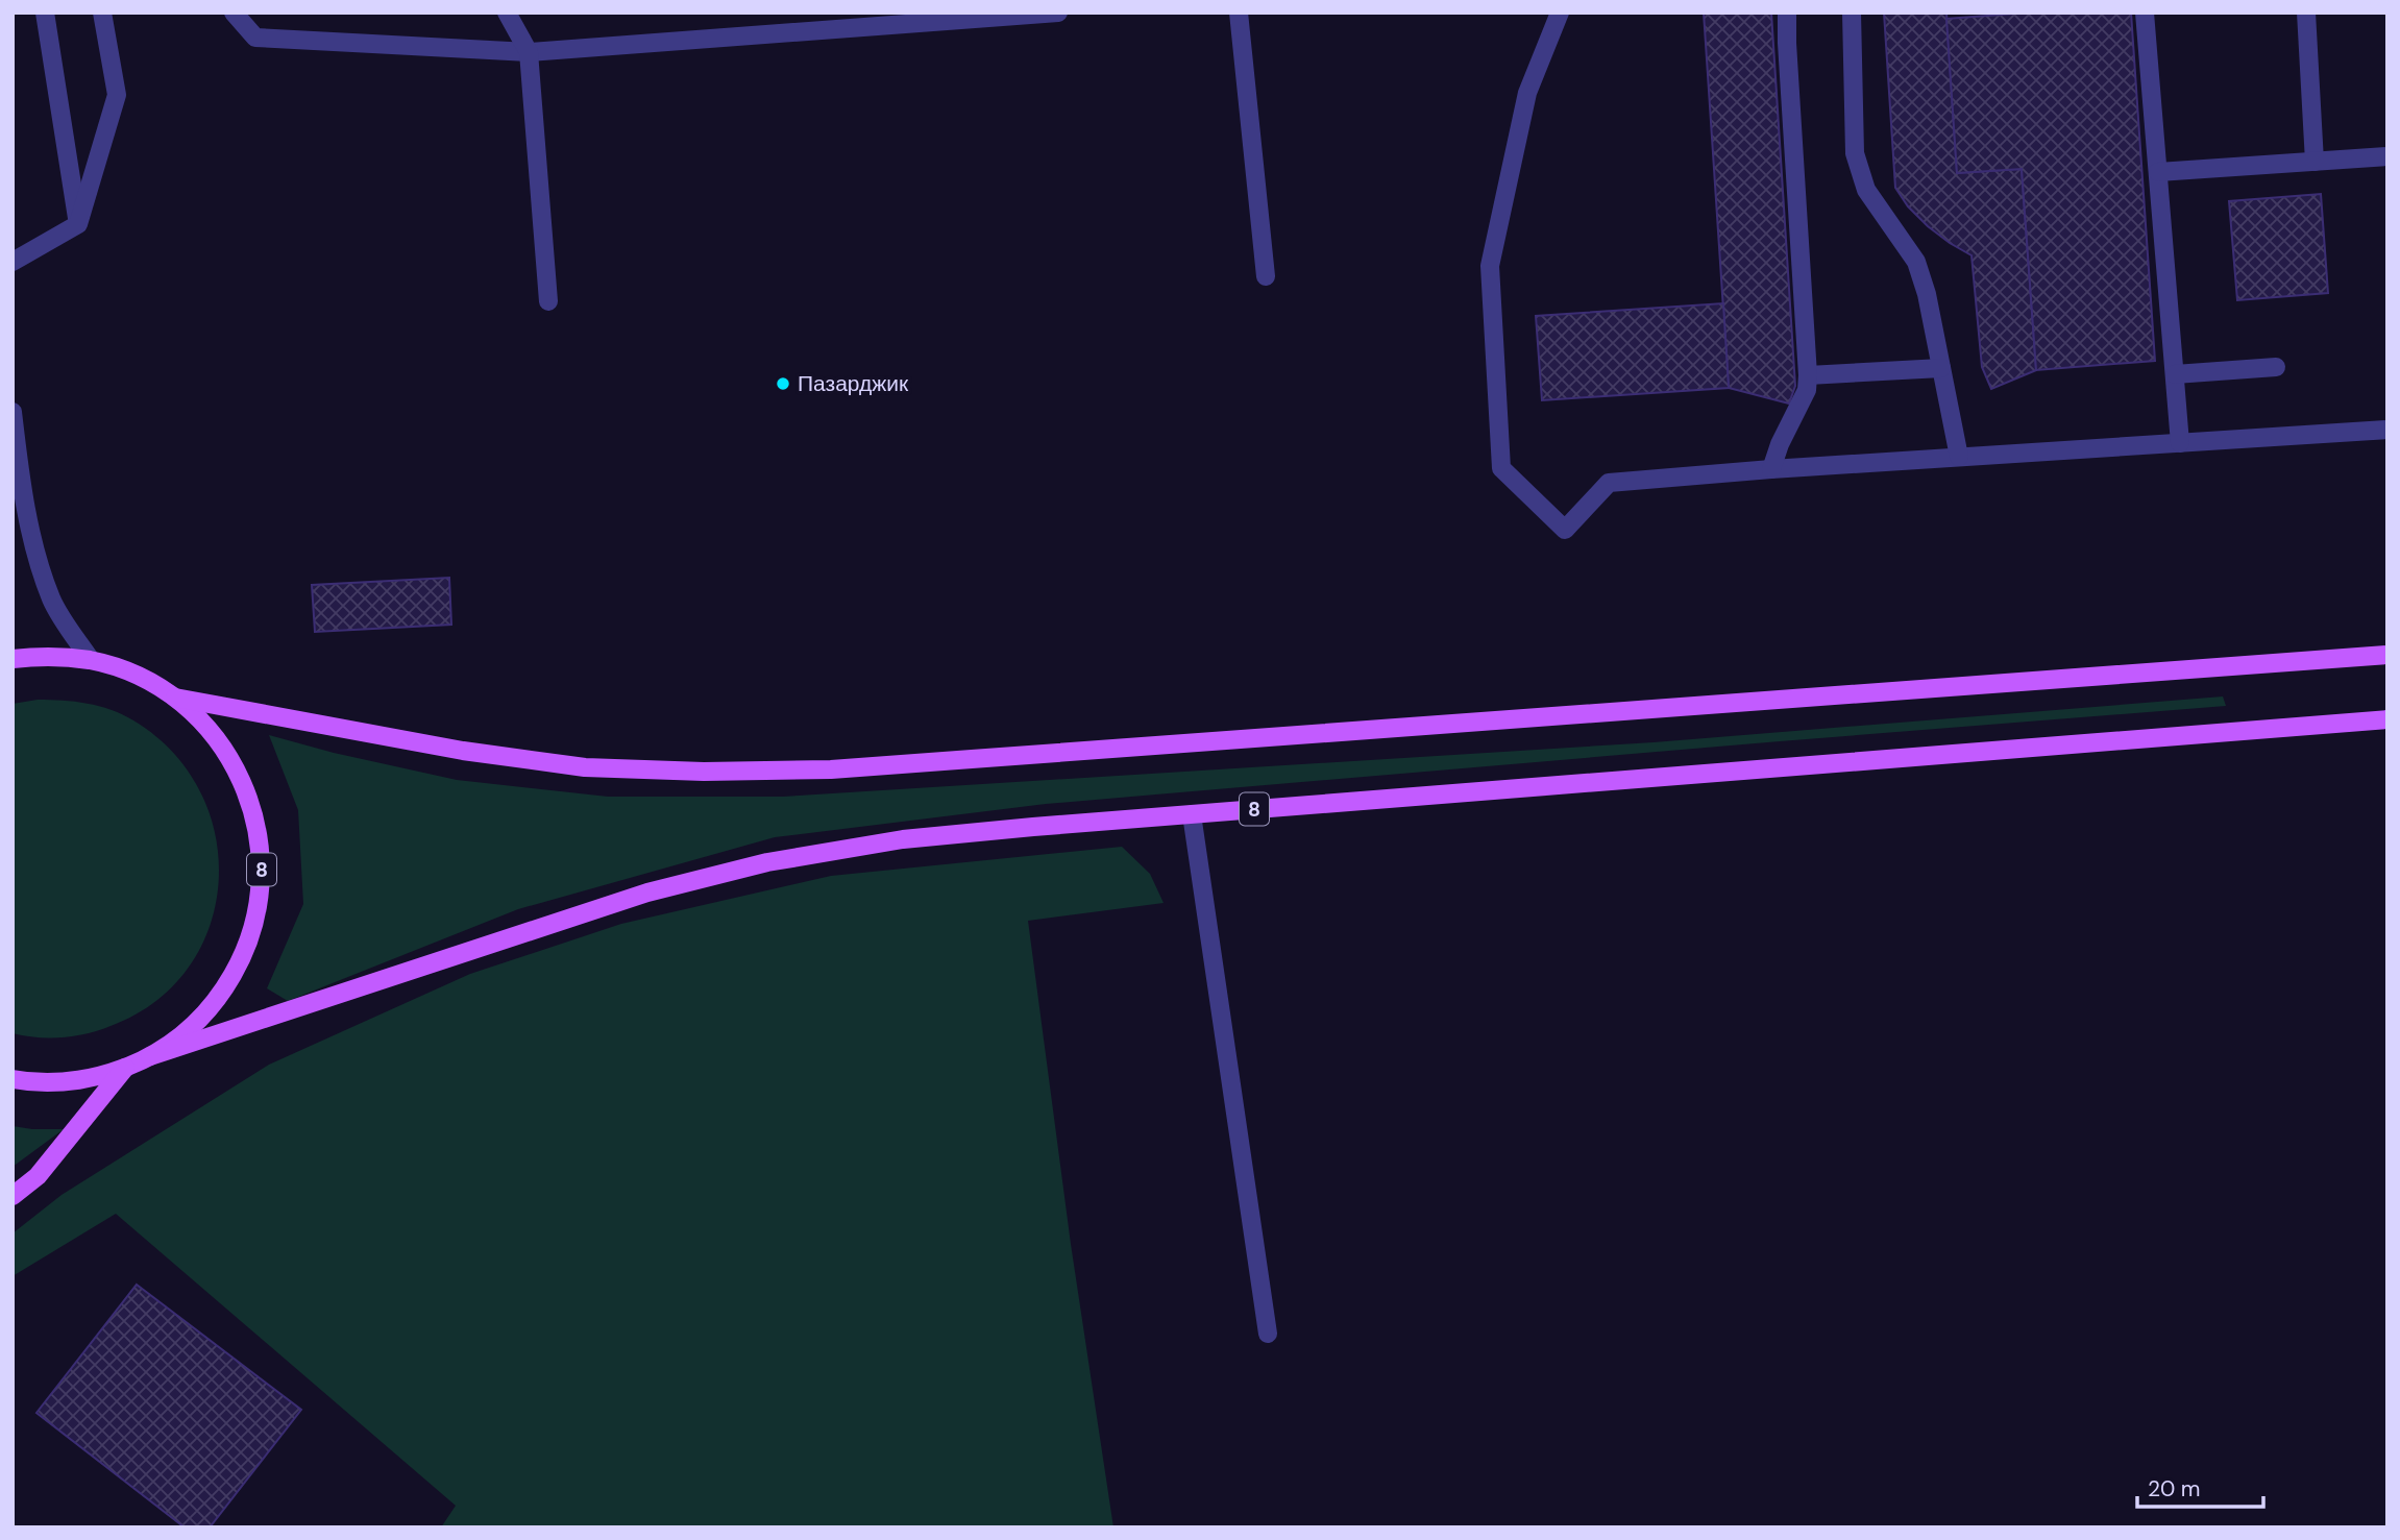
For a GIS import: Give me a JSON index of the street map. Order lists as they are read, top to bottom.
{
  "streets": {
    "main road": ["8"]
  },
  "places": ["Пазарджик"],
  "scale_bar": "20 m"
}
